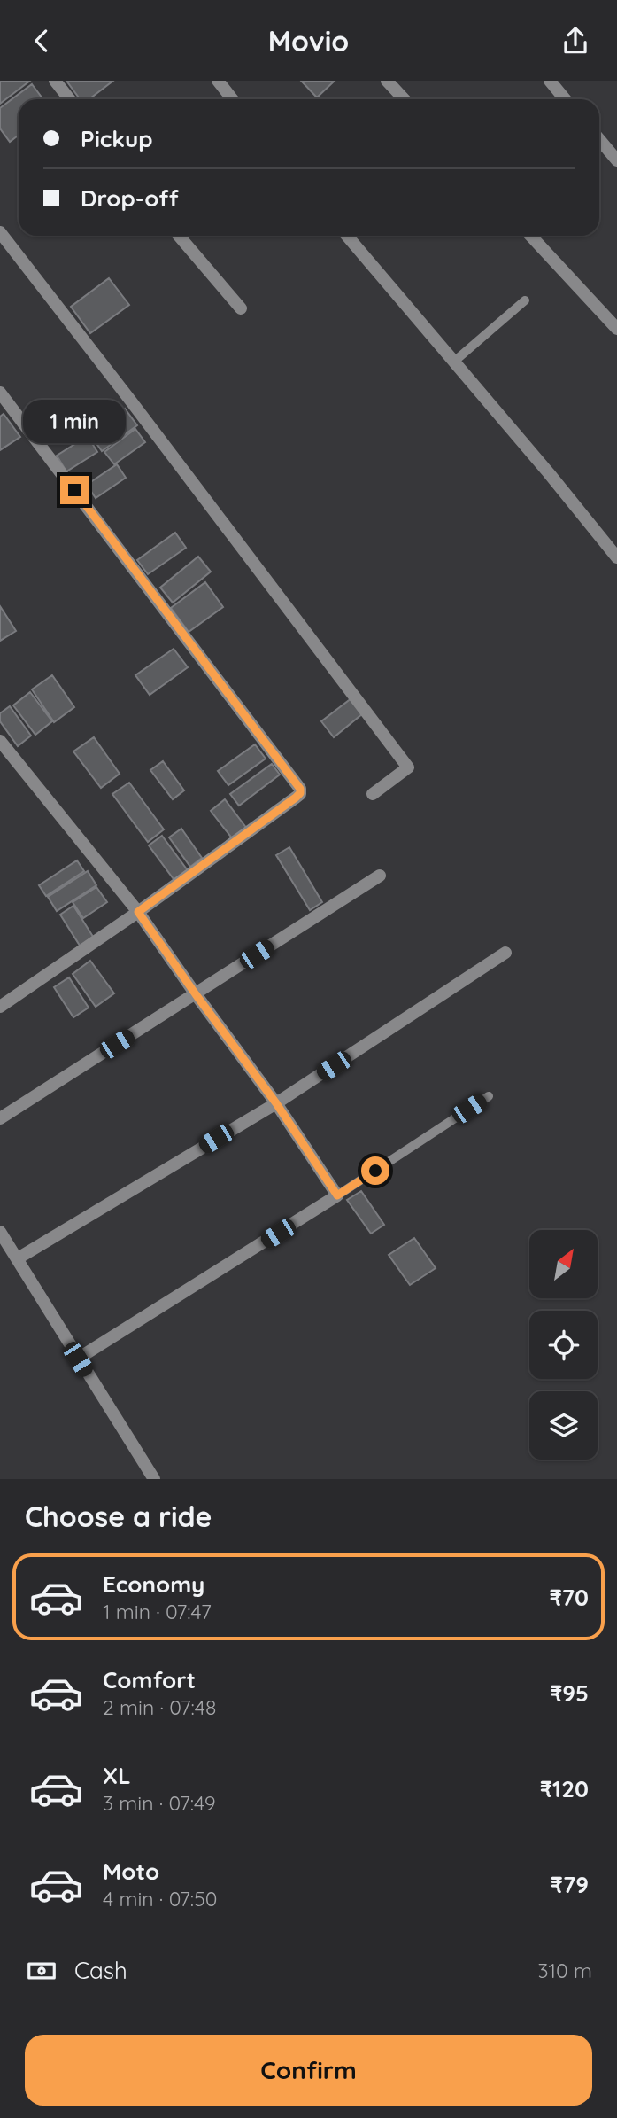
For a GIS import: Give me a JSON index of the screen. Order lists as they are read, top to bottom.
{
  "north": "top right",
  "page": {
    "header": "Movio",
    "banner": ["Pickup", "Drop-off"],
    "bubble": "1 min",
    "heading": "Choose a ride",
    "list": [
      {
        "name": "Economy",
        "note": "1 min · 07:47",
        "value": "₹70"
      },
      {
        "name": "Comfort",
        "note": "2 min · 07:48",
        "value": "₹95"
      },
      {
        "name": "XL",
        "note": "3 min · 07:49",
        "value": "₹120"
      },
      {
        "name": "Moto",
        "note": "4 min · 07:50",
        "value": "₹79"
      }
    ],
    "pay": ["Cash", "310 m"],
    "buttons": "Confirm"
  }
}
